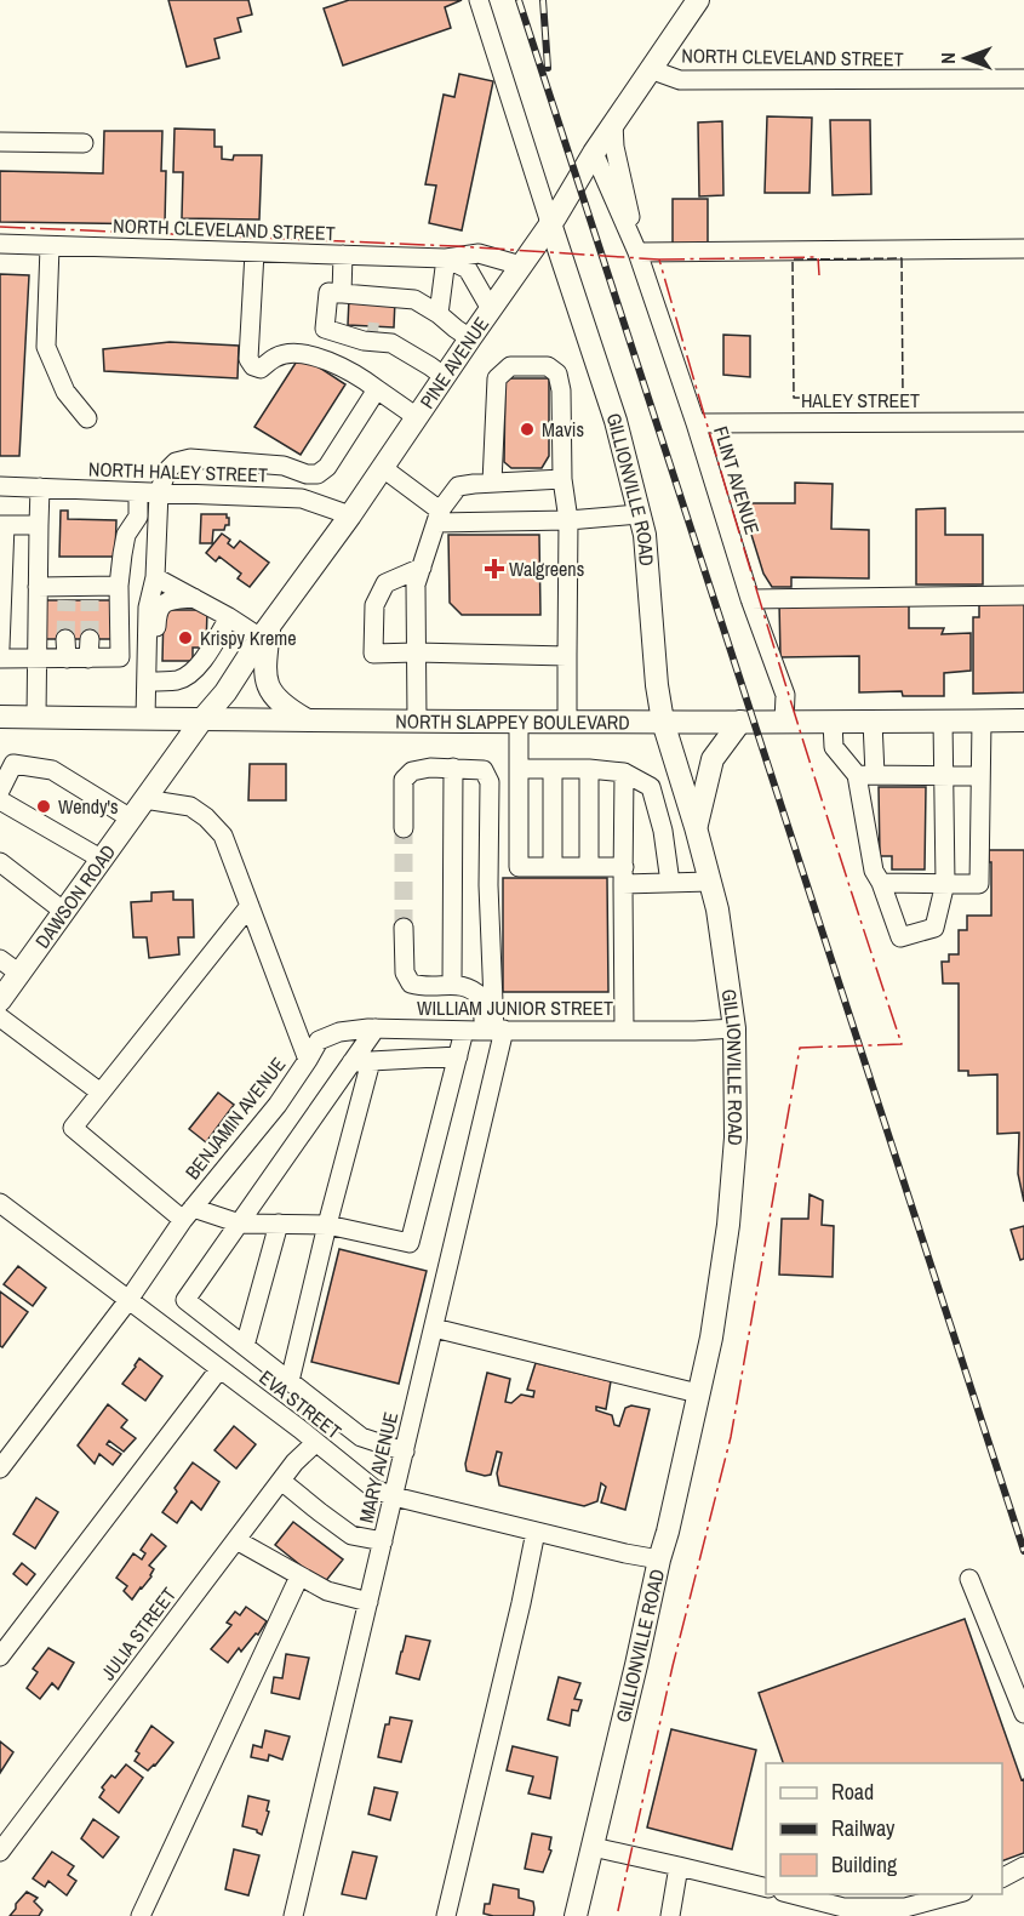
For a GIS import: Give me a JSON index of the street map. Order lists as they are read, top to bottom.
{
  "streets": {
    "main road": [
      "PINE AVENUE",
      "GILLIONVILLE ROAD",
      "NORTH SLAPPEY BOULEVARD",
      "DAWSON ROAD"
    ],
    "street": [
      "NORTH CLEVELAND STREET",
      "HALEY STREET",
      "NORTH HALEY STREET",
      "FLINT AVENUE",
      "WILLIAM JUNIOR STREET",
      "BENJAMIN AVENUE",
      "EVA STREET",
      "MARY AVENUE",
      "JULIA STREET"
    ]
  },
  "crossings": [
    ["NORTH CLEVELAND STREET", "PINE AVENUE"],
    ["PINE AVENUE", "NORTH HALEY STREET"],
    ["PINE AVENUE", "FLINT AVENUE"],
    ["PINE AVENUE", "GILLIONVILLE ROAD"],
    ["PINE AVENUE", "NORTH SLAPPEY BOULEVARD"],
    ["PINE AVENUE", "DAWSON ROAD"],
    ["HALEY STREET", "FLINT AVENUE"],
    ["FLINT AVENUE", "NORTH SLAPPEY BOULEVARD"],
    ["GILLIONVILLE ROAD", "NORTH SLAPPEY BOULEVARD"],
    ["GILLIONVILLE ROAD", "WILLIAM JUNIOR STREET"],
    ["GILLIONVILLE ROAD", "EVA STREET"],
    ["NORTH SLAPPEY BOULEVARD", "DAWSON ROAD"],
    ["DAWSON ROAD", "BENJAMIN AVENUE"],
    ["WILLIAM JUNIOR STREET", "BENJAMIN AVENUE"],
    ["WILLIAM JUNIOR STREET", "MARY AVENUE"],
    ["BENJAMIN AVENUE", "EVA STREET"],
    ["EVA STREET", "MARY AVENUE"],
    ["EVA STREET", "JULIA STREET"]
  ],
  "places": {
    "other": ["Mavis", "Krispy Kreme", "Wendy's"],
    "health": ["Walgreens"]
  },
  "legend": ["Road", "Railway", "Building"],
  "north": "left"
}
